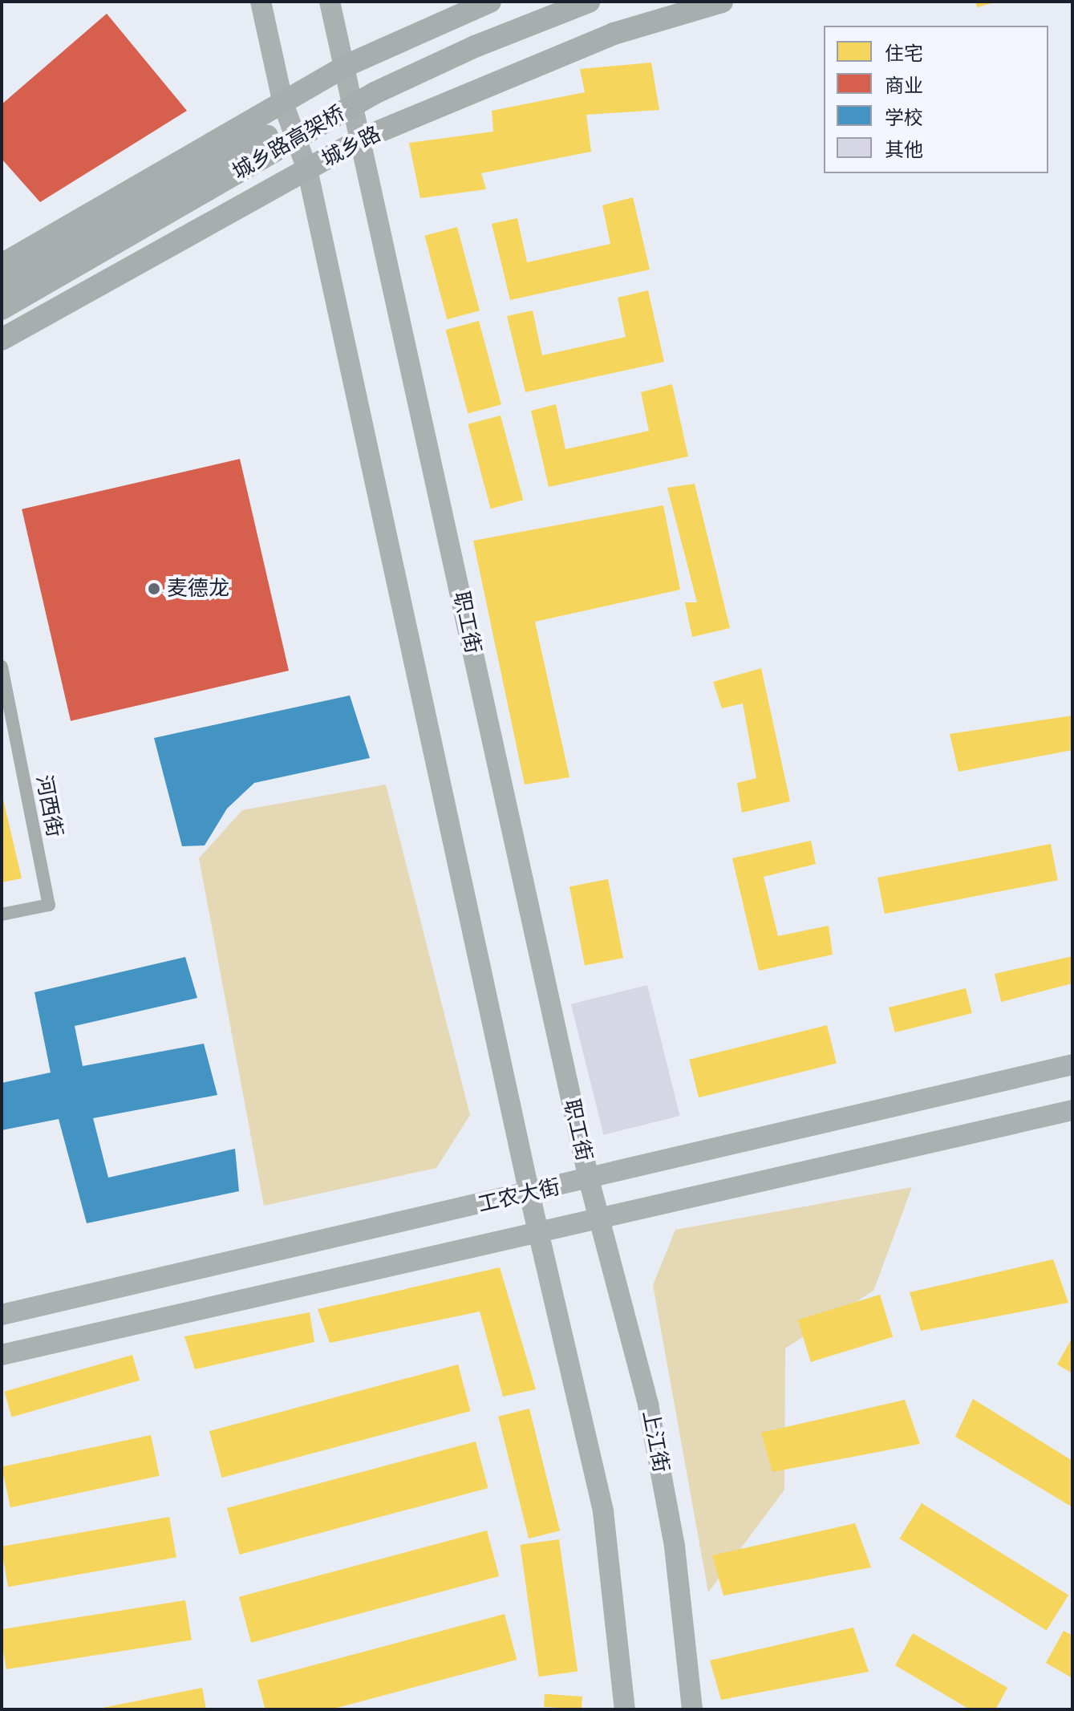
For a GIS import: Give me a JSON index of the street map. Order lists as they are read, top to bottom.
{
  "streets": {
    "highway": ["城乡路高架桥", "城乡路"],
    "main road": ["职工街", "工农大街", "上江街"],
    "street": ["河西街"]
  },
  "crossings": [
    ["城乡路", "职工街"],
    ["职工街", "工农大街"],
    ["职工街", "上江街"],
    ["工农大街", "上江街"]
  ],
  "places": ["麦德龙"],
  "legend": [
    "住宅",
    "商业",
    "学校",
    "其他"
  ]
}
